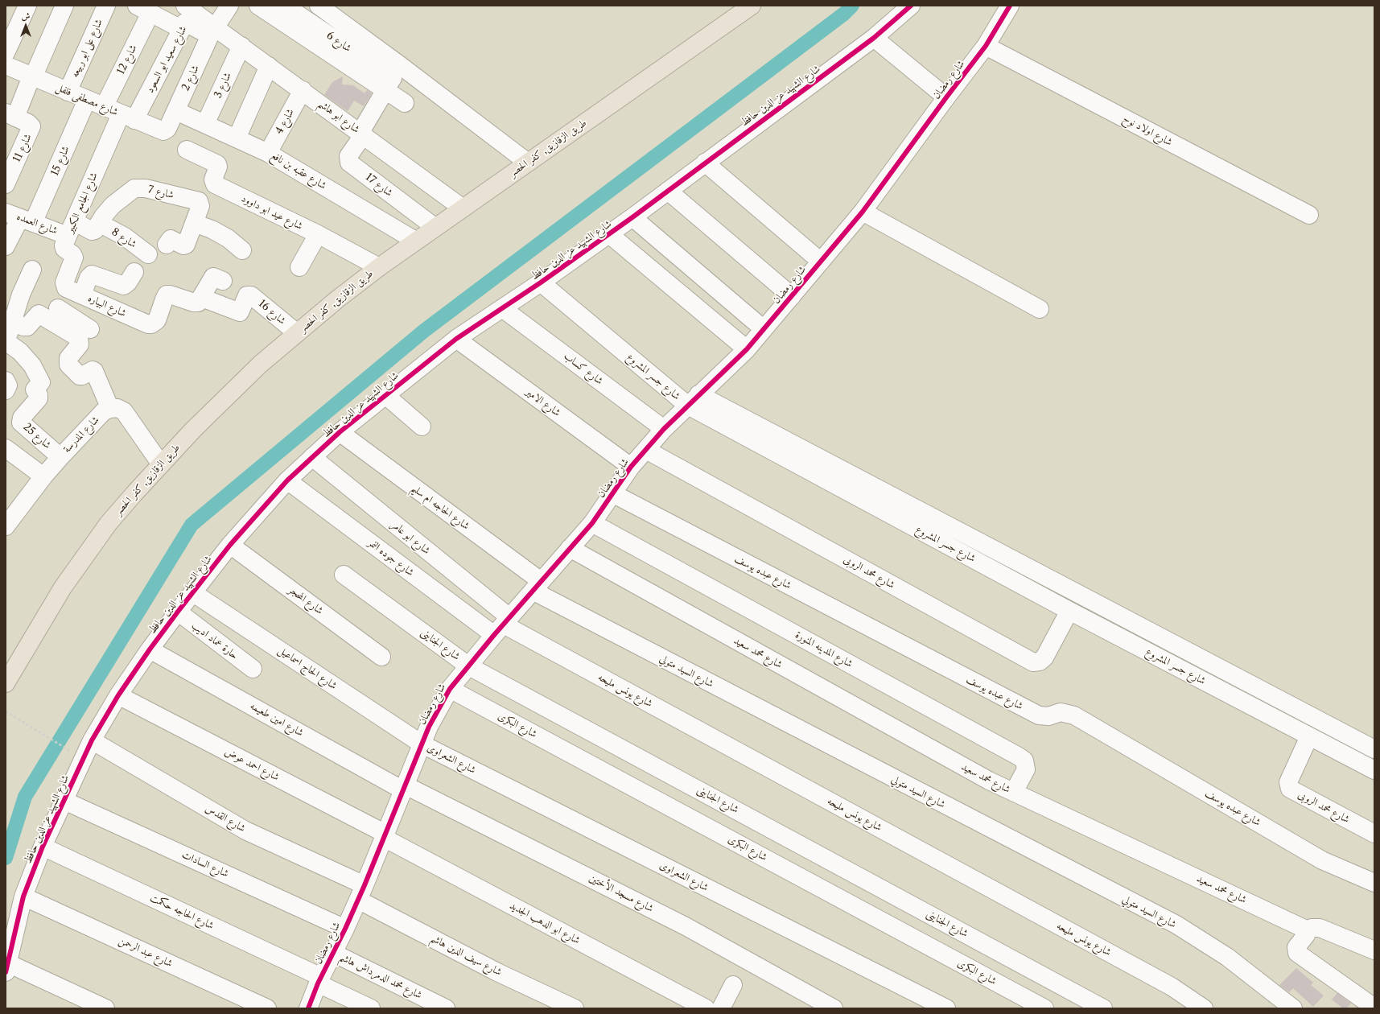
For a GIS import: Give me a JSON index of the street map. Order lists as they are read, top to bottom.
{
  "streets": {
    "main road": ["طريق الزقازيق, كفر الحصر"],
    "street": [
      "شارع 6",
      "شارع على ابو ربيعه",
      "شارع 12",
      "شارع سعيد ابو السعود",
      "شارع 2",
      "شارع رمضان",
      "شارع 3",
      "شارع الشهيد عز الدين حافظ",
      "شارع مصطفى فلفل",
      "شارع ابو هاشم",
      "شارع 4",
      "شارع اولاد نوح",
      "شارع 11",
      "شارع 15",
      "شارع عقبه بن نافع",
      "شارع 17",
      "شارع 7",
      "شارع الجامع الكبير",
      "شارع عيد ابو داوود",
      "شارع العمده",
      "شارع 8",
      "شارع البياره",
      "شارع 16",
      "شارع كساب",
      "شارع جسر المشروع",
      "شارع الامير",
      "شارع المدرسة",
      "شارع 25",
      "شارع الحاجه ام سليم",
      "شارع ابو عامر",
      "شارع جوده النمر",
      "شارع عبده يوسف",
      "شارع محمد الروبى",
      "شارع المحجر",
      "حارة عماد اديب",
      "شارع الجناينى",
      "شارع المدينه المنورة",
      "شارع محمد سعيد",
      "شارع الحاج اسماعيل",
      "شارع السيد متولي",
      "شارع يونس مليحه",
      "شارع امين طعيمه",
      "شارع البكرى",
      "شارع الشعراوى",
      "شارع احمد عوض",
      "شارع القدس",
      "شارع السادات",
      "شارع مسجد الأختين",
      "شارع الحاجه حكمت",
      "شارع ابو الدهب الجديد",
      "شارع عبد الرحمن",
      "شارع سيف الدين هاشم",
      "شارع محمد الدمرداش هاشم"
    ]
  },
  "crossings": [
    ["شارع على ابو ربيعه", "شارع مصطفى فلفل"],
    ["شارع 12", "شارع مصطفى فلفل"],
    ["شارع سعيد ابو السعود", "شارع 2"],
    ["شارع سعيد ابو السعود", "شارع مصطفى فلفل"],
    ["شارع سعيد ابو السعود", "شارع ابو هاشم"],
    ["شارع سعيد ابو السعود", "شارع الجامع الكبير"],
    ["شارع 2", "شارع مصطفى فلفل"],
    ["شارع 2", "شارع ابو هاشم"],
    ["شارع 2", "شارع عقبه بن نافع"],
    ["شارع رمضان", "شارع اولاد نوح"],
    ["شارع رمضان", "شارع كساب"],
    ["شارع رمضان", "شارع جسر المشروع"],
    ["شارع رمضان", "شارع الامير"],
    ["شارع رمضان", "شارع الحاجه ام سليم"],
    ["شارع رمضان", "شارع ابو عامر"],
    ["شارع رمضان", "شارع جوده النمر"],
    ["شارع رمضان", "شارع عبده يوسف"],
    ["شارع رمضان", "شارع محمد الروبى"],
    ["شارع رمضان", "شارع الجناينى"],
    ["شارع رمضان", "شارع المدينه المنورة"],
    ["شارع رمضان", "شارع محمد سعيد"],
    ["شارع رمضان", "شارع الحاج اسماعيل"],
    ["شارع رمضان", "شارع السيد متولي"],
    ["شارع رمضان", "شارع يونس مليحه"],
    ["شارع رمضان", "شارع امين طعيمه"],
    ["شارع رمضان", "شارع البكرى"],
    ["شارع رمضان", "شارع الشعراوى"],
    ["شارع رمضان", "شارع احمد عوض"],
    ["شارع رمضان", "شارع القدس"],
    ["شارع رمضان", "شارع السادات"],
    ["شارع رمضان", "شارع مسجد الأختين"],
    ["شارع رمضان", "شارع الحاجه حكمت"],
    ["شارع رمضان", "شارع ابو الدهب الجديد"],
    ["شارع رمضان", "شارع سيف الدين هاشم"],
    ["شارع رمضان", "شارع محمد الدمرداش هاشم"],
    ["شارع 3", "شارع ابو هاشم"],
    ["شارع 3", "شارع عقبه بن نافع"],
    ["شارع الشهيد عز الدين حافظ", "شارع كساب"],
    ["شارع الشهيد عز الدين حافظ", "شارع جسر المشروع"],
    ["شارع الشهيد عز الدين حافظ", "شارع الامير"],
    ["شارع الشهيد عز الدين حافظ", "شارع الحاجه ام سليم"],
    ["شارع الشهيد عز الدين حافظ", "شارع ابو عامر"],
    ["شارع الشهيد عز الدين حافظ", "شارع جوده النمر"],
    ["شارع الشهيد عز الدين حافظ", "شارع المحجر"],
    ["شارع الشهيد عز الدين حافظ", "حارة عماد اديب"],
    ["شارع الشهيد عز الدين حافظ", "شارع الحاج اسماعيل"],
    ["شارع الشهيد عز الدين حافظ", "شارع امين طعيمه"],
    ["شارع الشهيد عز الدين حافظ", "شارع احمد عوض"],
    ["شارع الشهيد عز الدين حافظ", "شارع القدس"],
    ["شارع الشهيد عز الدين حافظ", "شارع السادات"],
    ["شارع الشهيد عز الدين حافظ", "شارع الحاجه حكمت"],
    ["شارع الشهيد عز الدين حافظ", "شارع عبد الرحمن"],
    ["شارع مصطفى فلفل", "شارع 15"],
    ["شارع مصطفى فلفل", "شارع الجامع الكبير"],
    ["شارع ابو هاشم", "شارع 4"],
    ["شارع ابو هاشم", "طريق الزقازيق, كفر الحصر"],
    ["شارع ابو هاشم", "شارع 17"],
    ["شارع 4", "شارع عقبه بن نافع"],
    ["طريق الزقازيق, كفر الحصر", "شارع عقبه بن نافع"],
    ["طريق الزقازيق, كفر الحصر", "شارع 17"],
    ["طريق الزقازيق, كفر الحصر", "شارع عيد ابو داوود"],
    ["طريق الزقازيق, كفر الحصر", "شارع 16"],
    ["شارع 15", "شارع العمده"],
    ["شارع 7", "شارع الجامع الكبير"],
    ["شارع 7", "شارع العمده"],
    ["شارع 7", "شارع 8"],
    ["شارع الجامع الكبير", "شارع العمده"],
    ["شارع الجامع الكبير", "شارع البياره"],
    ["شارع البياره", "شارع 16"],
    ["شارع جسر المشروع", "شارع محمد الروبى"],
    ["شارع المدرسة", "شارع 25"],
    ["شارع الحاجه ام سليم", "شارع السيد متولي"],
    ["شارع ابو عامر", "شارع جوده النمر"],
    ["شارع ابو عامر", "شارع يونس مليحه"],
    ["شارع جوده النمر", "شارع يونس مليحه"],
    ["شارع المدينه المنورة", "شارع محمد سعيد"],
    ["شارع الحاج اسماعيل", "شارع الشعراوى"],
    ["شارع امين طعيمه", "شارع مسجد الأختين"],
    ["شارع احمد عوض", "شارع ابو الدهب الجديد"],
    ["شارع القدس", "شارع سيف الدين هاشم"]
  ],
  "north": "top"
}
